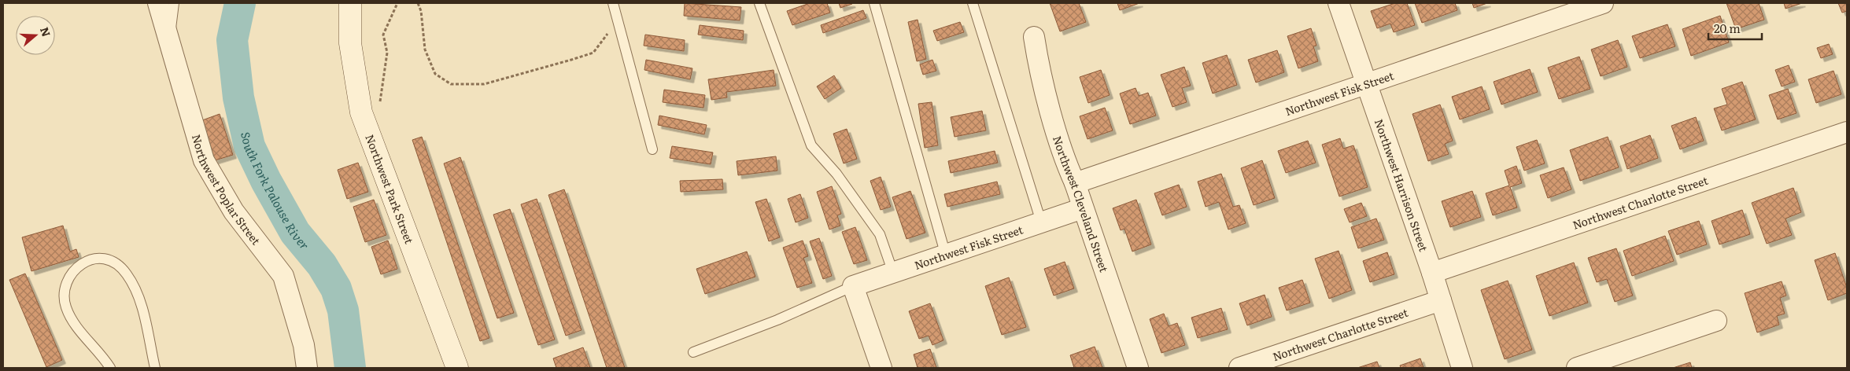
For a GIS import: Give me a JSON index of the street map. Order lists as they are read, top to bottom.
{
  "streets": {
    "street": [
      "Northwest Fisk Street",
      "Northwest Harrison Street",
      "Northwest Poplar Street",
      "Northwest Park Street",
      "Northwest Charlotte Street",
      "Northwest Cleveland Street"
    ]
  },
  "crossings": [
    ["Northwest Fisk Street", "Northwest Harrison Street"],
    ["Northwest Fisk Street", "Northwest Cleveland Street"],
    ["Northwest Harrison Street", "Northwest Charlotte Street"]
  ],
  "water": ["South Fork Palouse River"],
  "scale_bar": "20 m",
  "north": "right"
}
